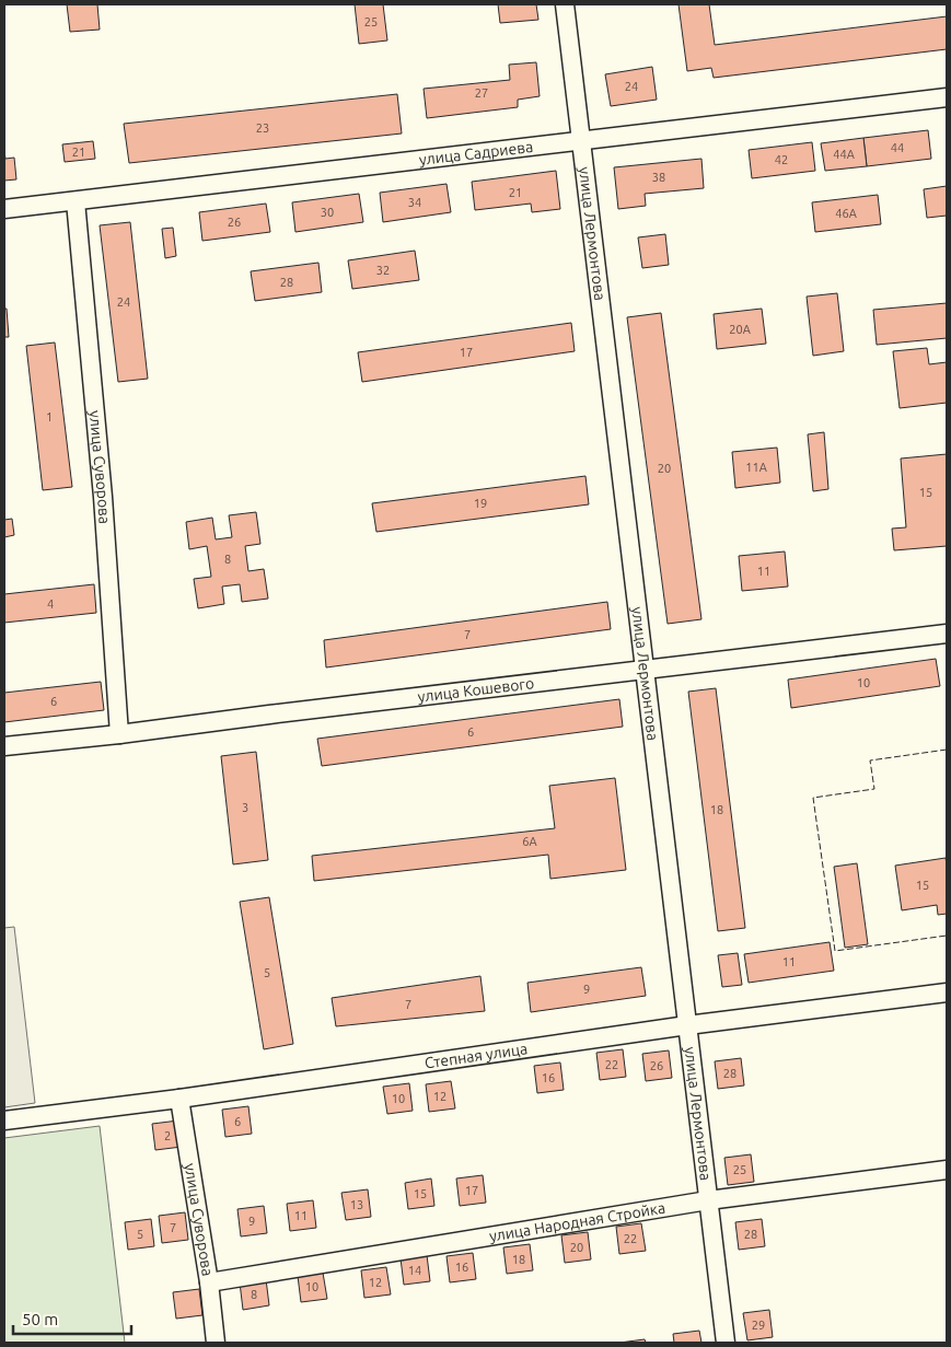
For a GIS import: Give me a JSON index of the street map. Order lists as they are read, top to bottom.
{
  "streets": {
    "street": [
      "улица Садриева",
      "улица Лермонтова",
      "улица Суворова",
      "улица Кошевого",
      "Степная улица",
      "улица Народная Стройка"
    ]
  },
  "crossings": [
    ["улица Садриева", "улица Лермонтова"],
    ["улица Садриева", "улица Суворова"],
    ["улица Лермонтова", "улица Кошевого"],
    ["улица Лермонтова", "Степная улица"],
    ["улица Лермонтова", "улица Народная Стройка"],
    ["улица Суворова", "улица Кошевого"],
    ["улица Суворова", "Степная улица"],
    ["улица Суворова", "улица Народная Стройка"]
  ],
  "house_numbers": [
    "25",
    "24",
    "27",
    "23",
    "44",
    "21",
    "44А",
    "42",
    "38",
    "21",
    "34",
    "30",
    "46А",
    "26",
    "32",
    "28",
    "24",
    "20А",
    "17",
    "1",
    "11А",
    "20",
    "15",
    "19",
    "8",
    "11",
    "4",
    "7",
    "10",
    "6",
    "6",
    "3",
    "18",
    "6А",
    "15",
    "11",
    "5",
    "9",
    "7",
    "22",
    "26",
    "28",
    "16",
    "12",
    "10",
    "6",
    "2",
    "25",
    "17",
    "15",
    "13",
    "11",
    "9",
    "7",
    "5",
    "28",
    "22",
    "20",
    "18",
    "16",
    "14",
    "12",
    "10",
    "8",
    "29"
  ],
  "scale_bar": "50 m"
}
